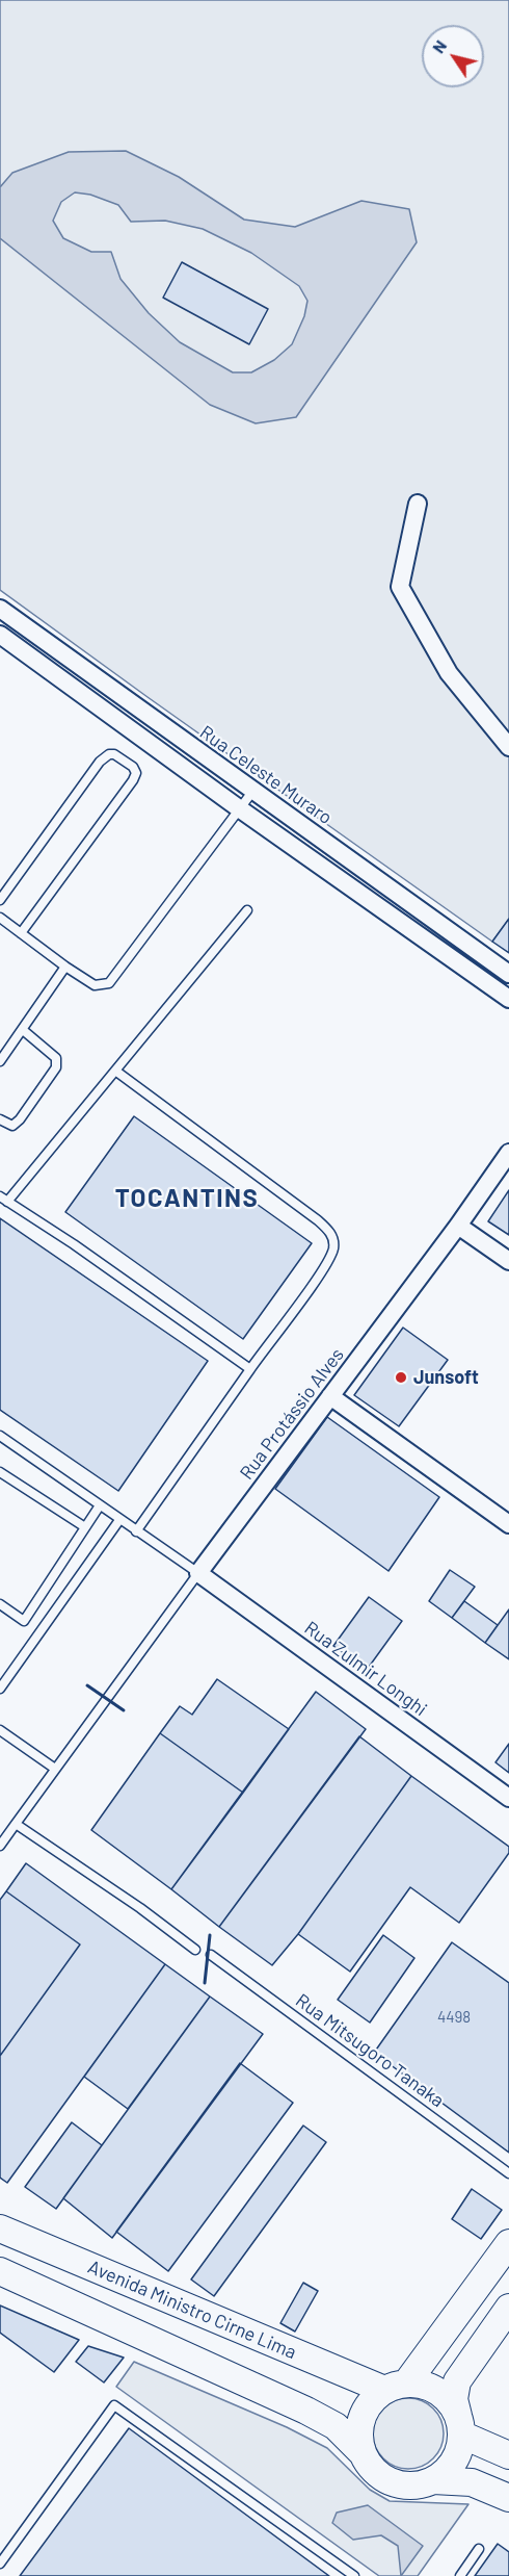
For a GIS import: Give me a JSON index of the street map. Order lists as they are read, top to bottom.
{
  "streets": {
    "main road": ["Avenida Ministro Cirne Lima"],
    "street": ["Rua Celeste Muraro", "Rua Protássio Alves", "Rua Zulmir Longhi"],
    "lane": ["Rua Mitsugoro Tanaka"]
  },
  "crossings": [
    ["Rua Protássio Alves", "Rua Zulmir Longhi"]
  ],
  "districts": ["TOCANTINS"],
  "places": ["Junsoft"],
  "house_numbers": ["4498"],
  "north": "top left"
}
